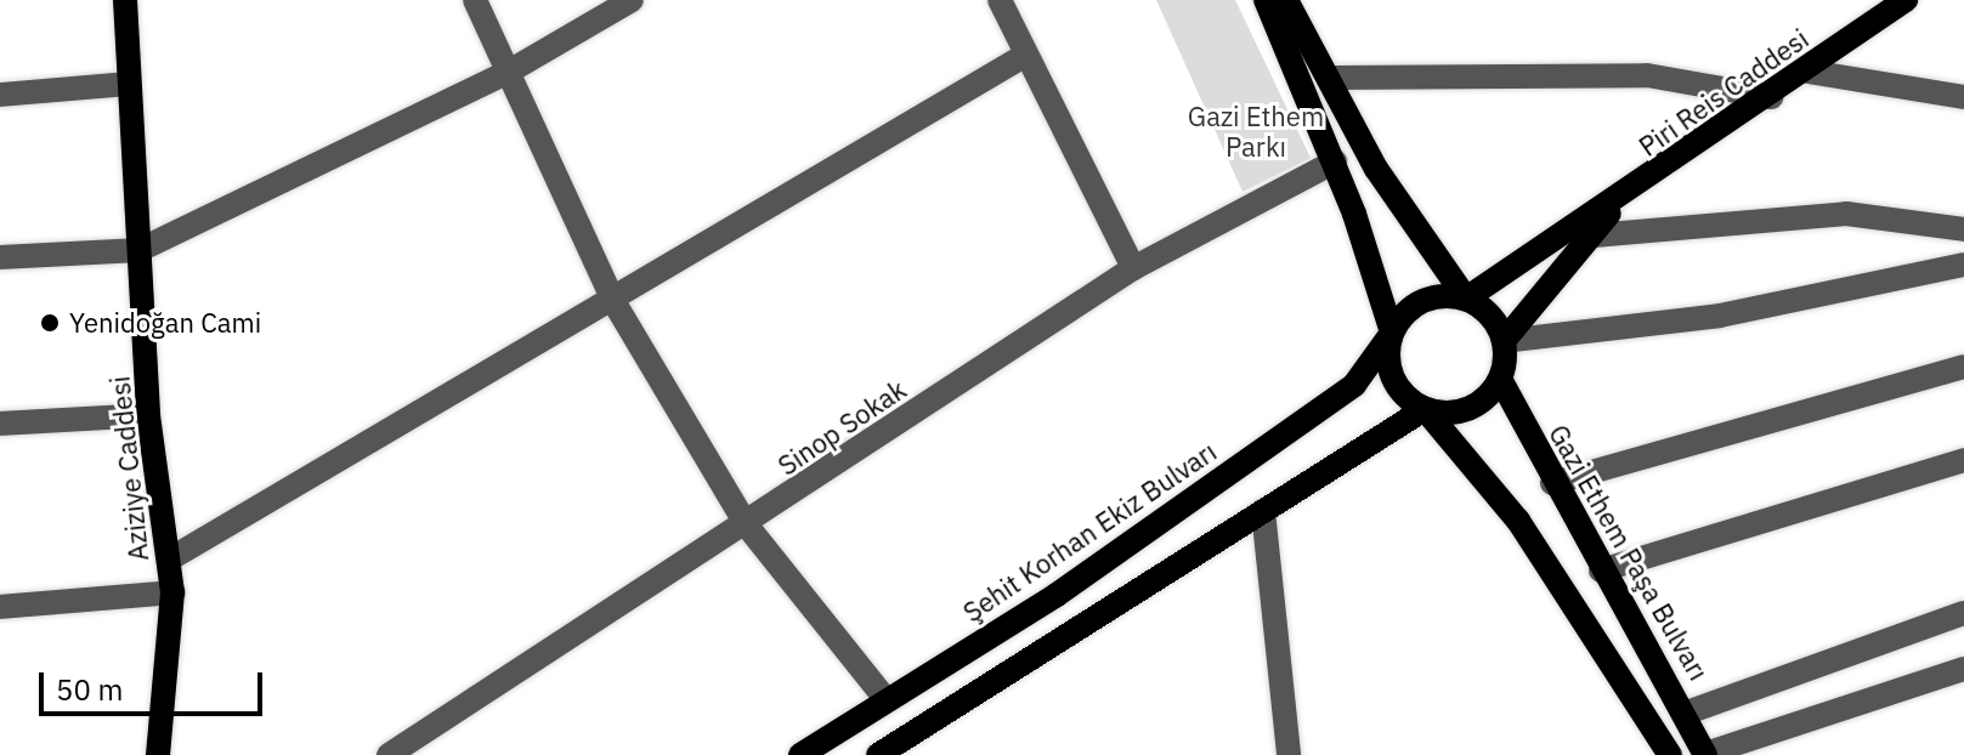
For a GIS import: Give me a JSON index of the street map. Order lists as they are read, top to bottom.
{
  "streets": {
    "main road": [
      "Piri Reis Caddesi",
      "Aziziye Caddesi",
      "Şehit Korhan Ekiz Bulvarı",
      "Gazi Ethem Paşa Bulvarı"
    ],
    "street": ["Sinop Sokak"]
  },
  "crossings": [
    ["Piri Reis Caddesi", "Şehit Korhan Ekiz Bulvarı"],
    ["Piri Reis Caddesi", "Gazi Ethem Paşa Bulvarı"],
    ["Şehit Korhan Ekiz Bulvarı", "Gazi Ethem Paşa Bulvarı"]
  ],
  "parks": ["Gazi Ethem Parkı"],
  "places": ["Yenidoğan Cami"],
  "scale_bar": "50 m"
}
